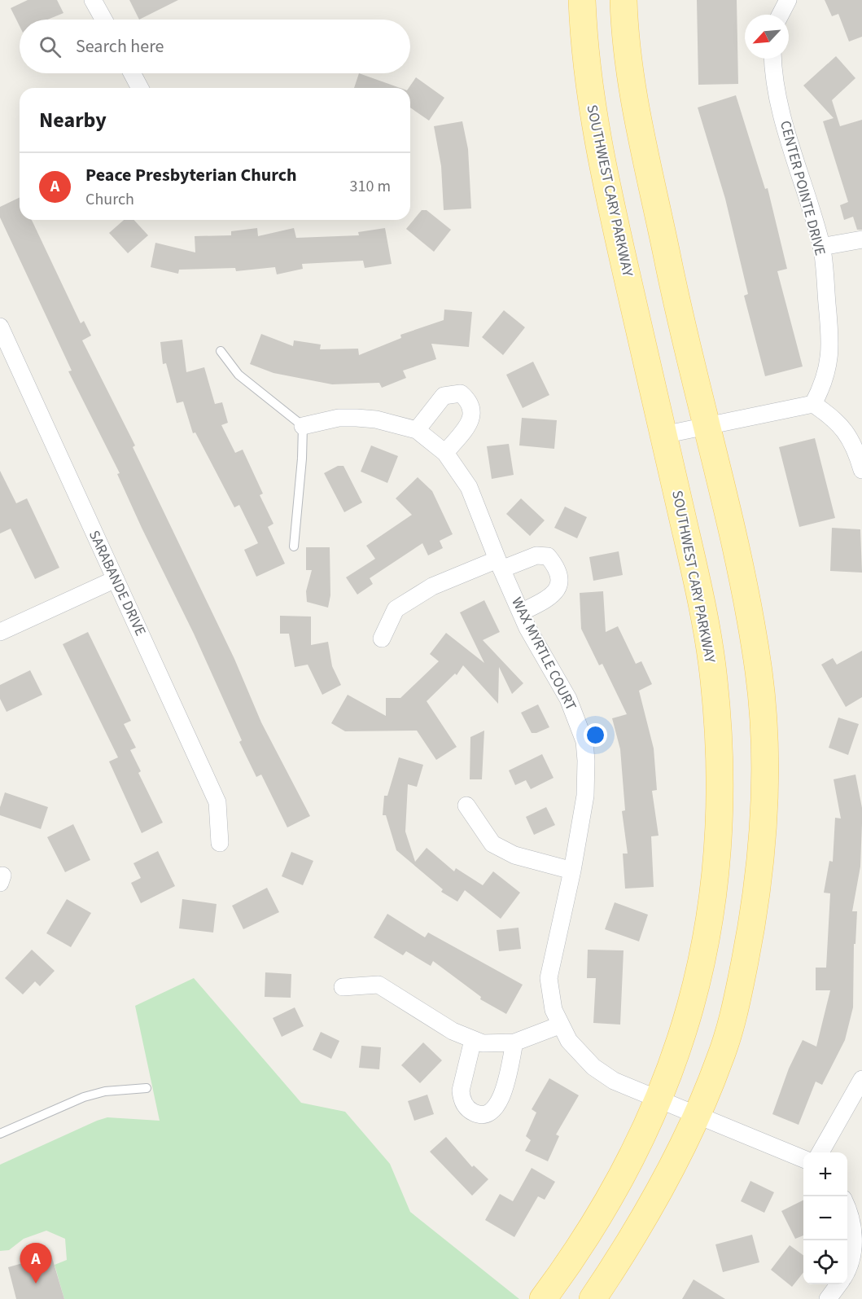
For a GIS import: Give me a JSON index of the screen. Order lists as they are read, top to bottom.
{
  "streets": {
    "main road": ["SOUTHWEST CARY PARKWAY"],
    "street": ["CENTER POINTE DRIVE", "SARABANDE DRIVE", "WAX MYRTLE COURT"]
  },
  "crossings": [
    ["SOUTHWEST CARY PARKWAY", "WAX MYRTLE COURT"]
  ],
  "north": "bottom left",
  "page": {
    "search": "Search here",
    "heading": "Nearby",
    "list": [
      {
        "mark": "A",
        "name": "Peace Presbyterian Church",
        "note": "Church",
        "value": "310 m"
      }
    ],
    "map_buttons": ["+", "−"],
    "pins": "A"
  }
}
